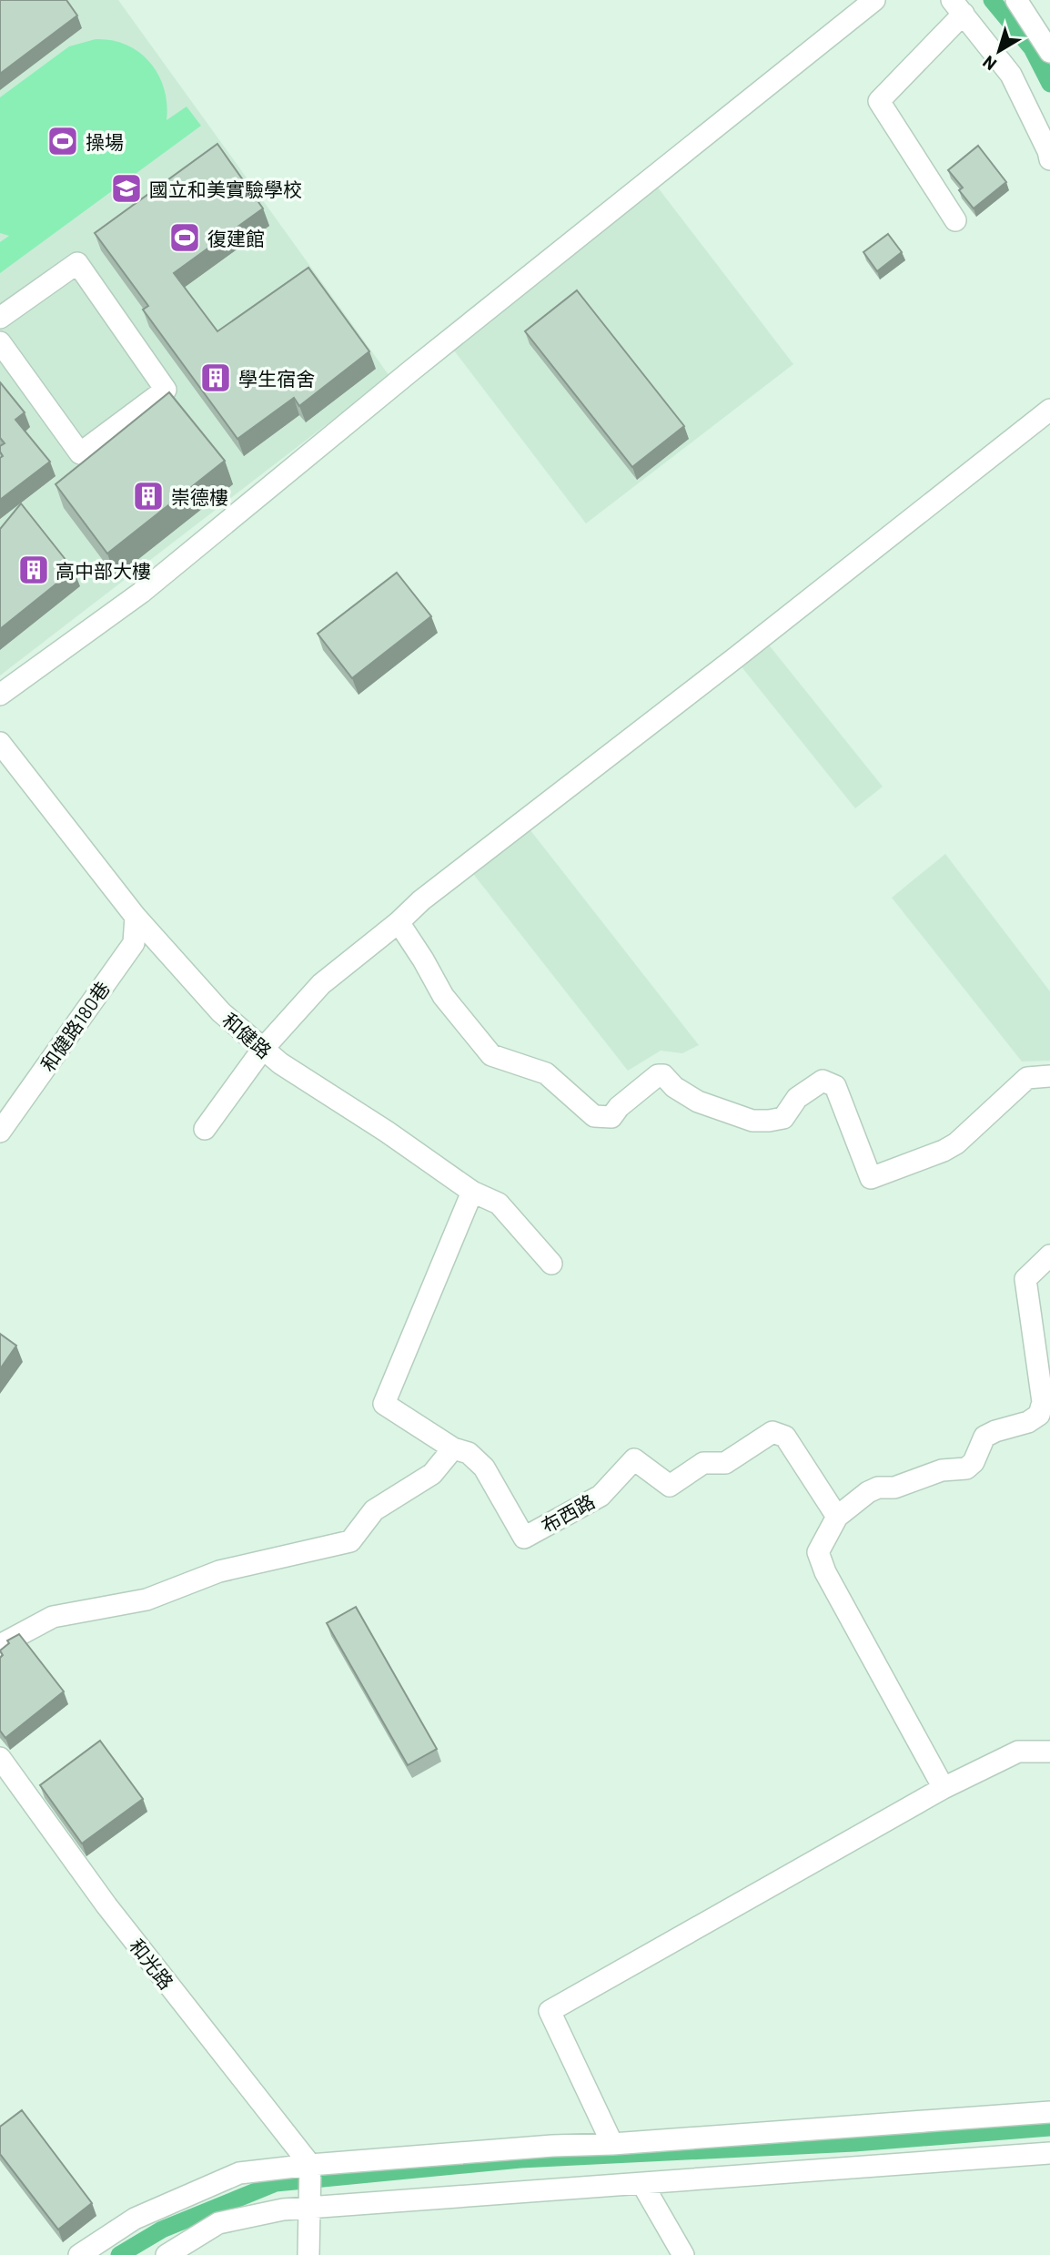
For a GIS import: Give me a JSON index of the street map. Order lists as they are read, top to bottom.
{
  "streets": {
    "street": [
      "和健路180巷",
      "和健路",
      "布西路",
      "和光路"
    ]
  },
  "crossings": [
    ["和健路180巷", "和健路"],
    ["和健路", "布西路"]
  ],
  "places": {
    "sports": ["操場", "復建館"],
    "school or university": ["國立和美實驗學校"],
    "building": ["學生宿舍", "崇德樓", "高中部大樓"]
  },
  "north": "bottom left"
}
